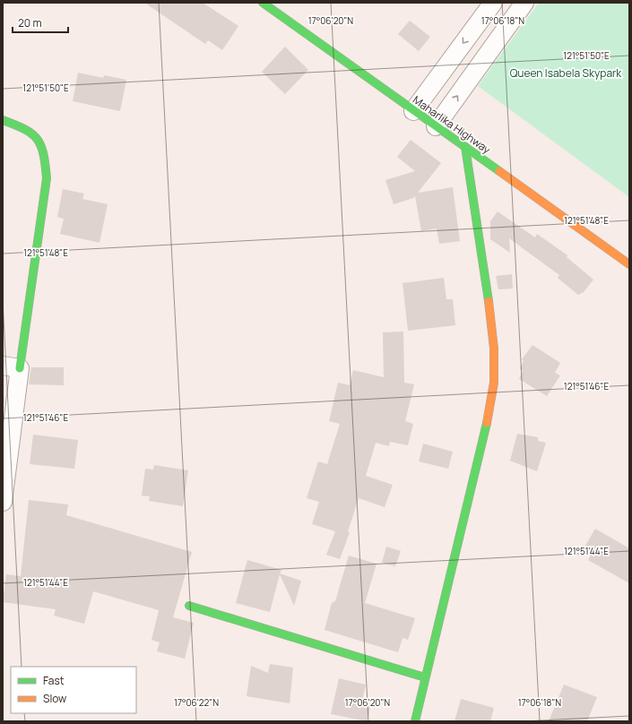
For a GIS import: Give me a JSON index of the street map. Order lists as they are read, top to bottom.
{
  "streets": {
    "main road": ["Maharlika Highway"]
  },
  "parks": ["Queen Isabela Skypark"],
  "legend": ["Fast", "Slow"],
  "scale_bar": "20 m",
  "coordinates": [
    "17°06'20\"N",
    "17°06'18\"N",
    "121°51'50\"E",
    "121°51'48\"E",
    "121°51'46\"E",
    "121°51'44\"E",
    "17°06'22\"N"
  ]
}
